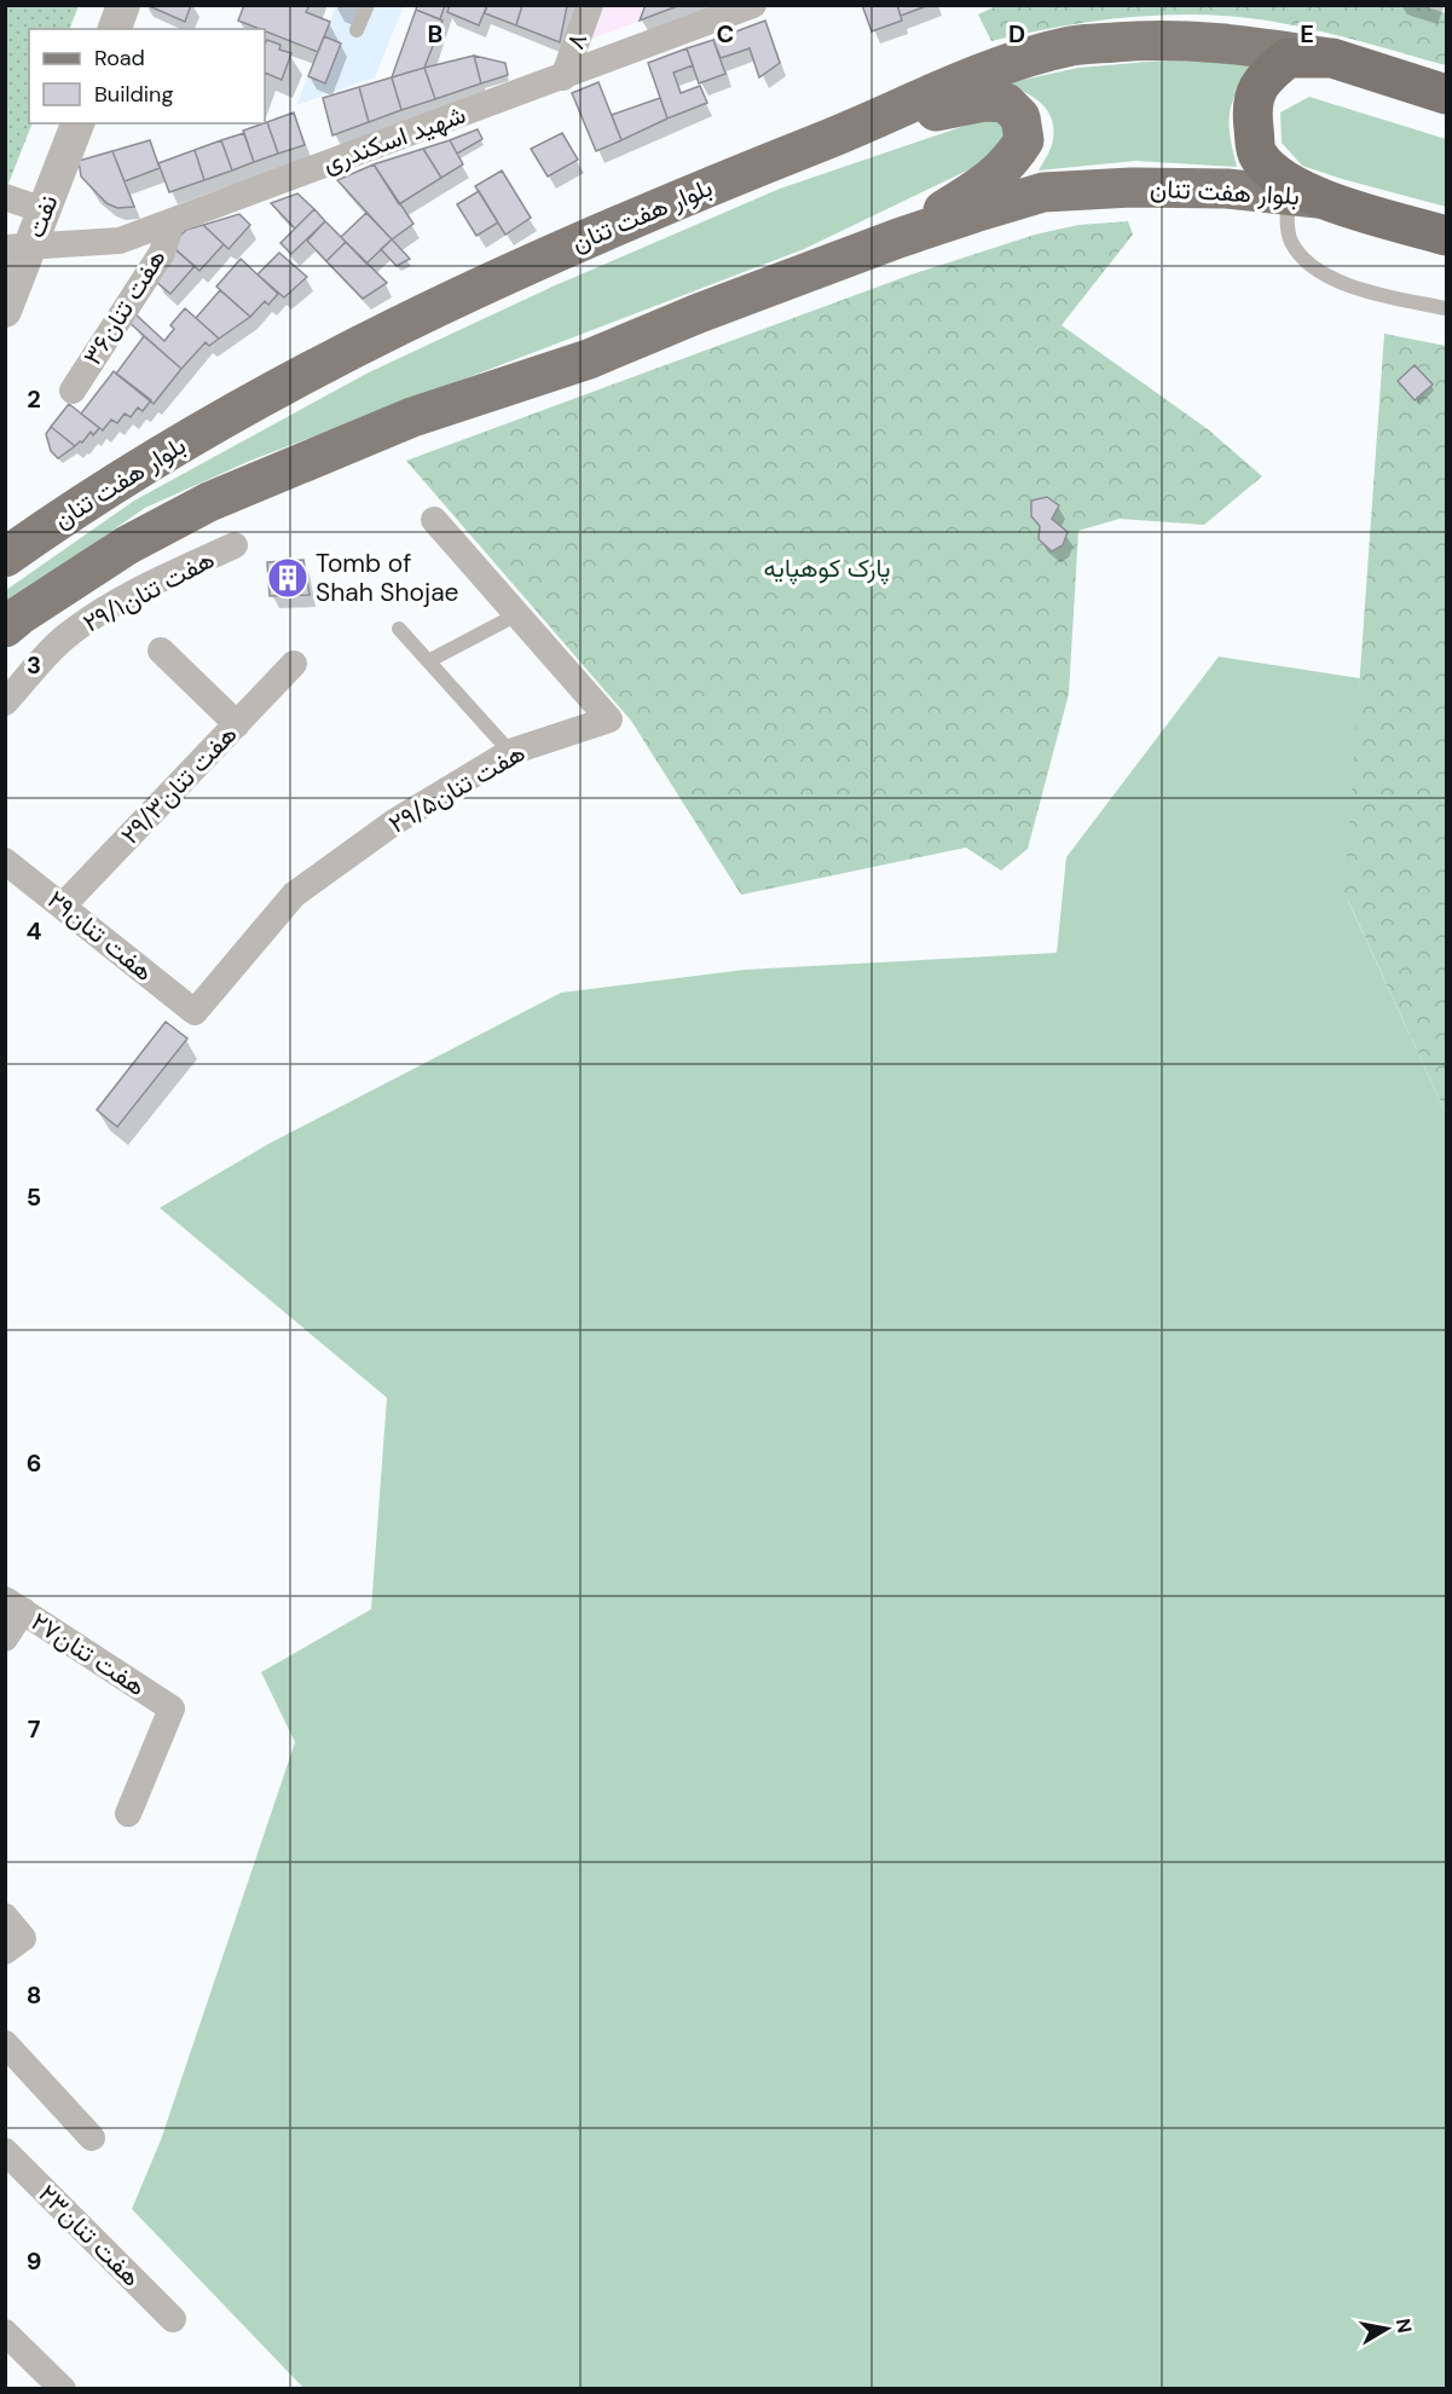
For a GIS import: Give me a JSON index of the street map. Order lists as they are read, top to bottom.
{
  "streets": {
    "main road": ["بلوار هفت تنان"],
    "street": [
      "۸",
      "شهید اسکندری",
      "نفت",
      "هفت تنان۳۶",
      "۲۹/۱هفت تنان",
      "۲۹/۳هفت تنان",
      "۲۹/۵هفت تنان",
      "هفت تنان۲۹",
      "هفت تنان۲۷",
      "هفت تنان۲۳"
    ]
  },
  "crossings": [
    ["۸", "شهید اسکندری"],
    ["شهید اسکندری", "نفت"],
    ["شهید اسکندری", "هفت تنان۳۶"],
    ["۲۹/۳هفت تنان", "هفت تنان۲۹"],
    ["۲۹/۵هفت تنان", "هفت تنان۲۹"]
  ],
  "parks": ["پارک کوهپایه"],
  "places": {
    "building": ["Tomb of Shah Shojae"]
  },
  "legend": ["Road", "Building"],
  "north": "right",
  "grid": {
    "columns": [
      "B",
      "C",
      "D",
      "E"
    ],
    "rows": [
      "2",
      "3",
      "4",
      "5",
      "6",
      "7",
      "8",
      "9"
    ]
  }
}
